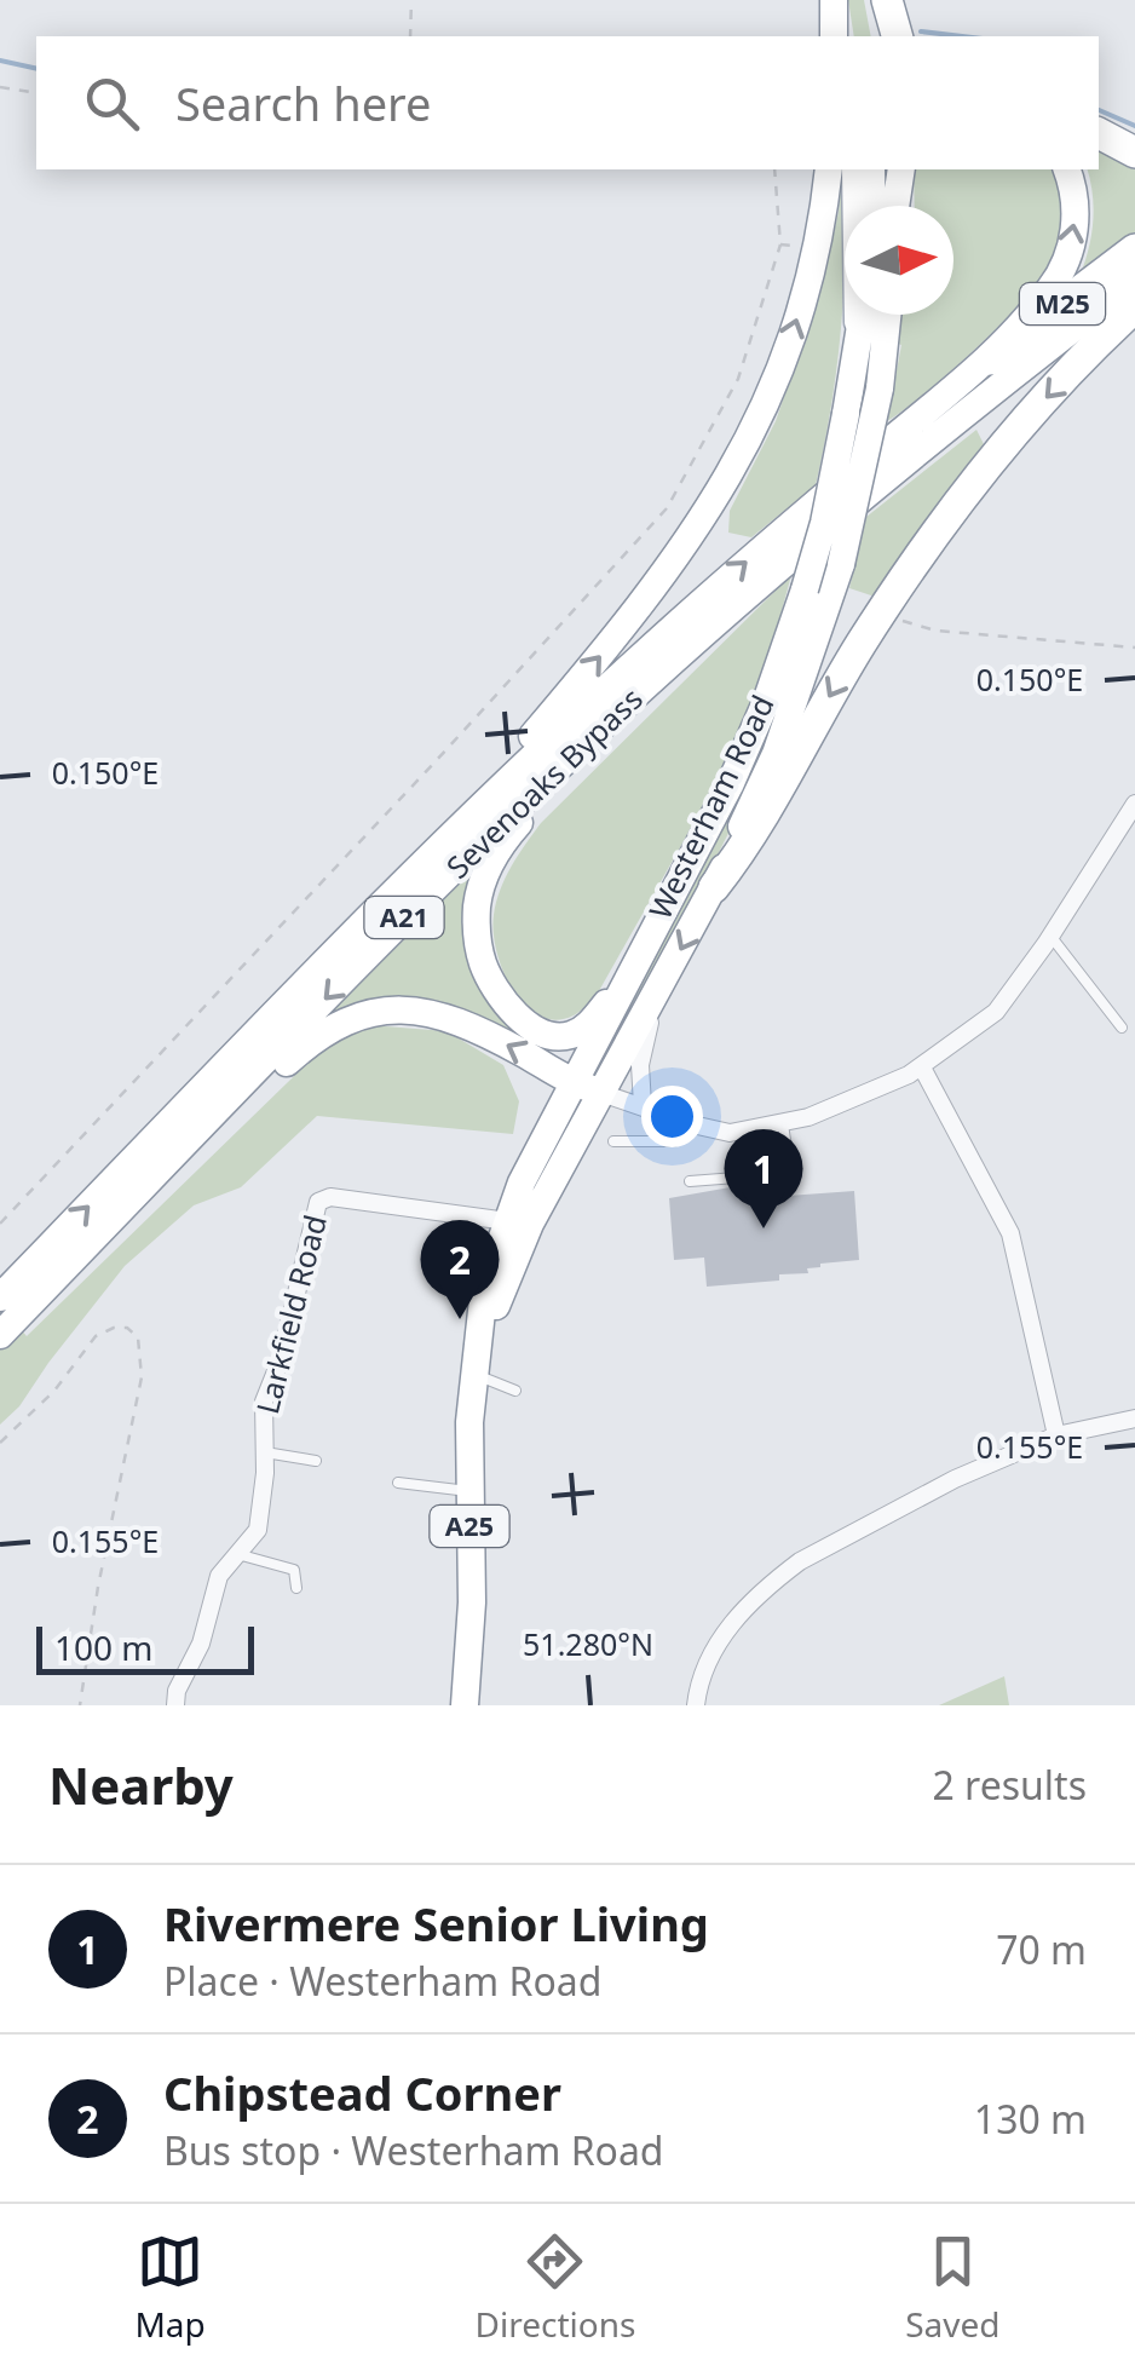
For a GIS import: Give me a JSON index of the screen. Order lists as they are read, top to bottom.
{
  "streets": {
    "highway": ["M25"],
    "main road": [
      "Sevenoaks Bypass",
      "Westerham Road",
      "A21",
      "A25"
    ],
    "street": ["Larkfield Road"]
  },
  "crossings": [
    ["M25", "Sevenoaks Bypass"],
    ["Westerham Road", "Larkfield Road"]
  ],
  "scale_bar": "100 m",
  "north": "right",
  "page": {
    "search": "Search here",
    "pins": ["1", "2"],
    "scale": "100 m",
    "heading": ["Nearby", "2 results"],
    "list": [
      {
        "mark": "1",
        "name": "Rivermere Senior Living",
        "note": "Place · Westerham Road",
        "value": "70 m"
      },
      {
        "mark": "2",
        "name": "Chipstead Corner",
        "note": "Bus stop · Westerham Road",
        "value": "130 m"
      }
    ],
    "nav": ["Map", "Directions", "Saved"]
  },
  "coordinates": ["0.150°E", "0.155°E", "51.280°N"]
}
